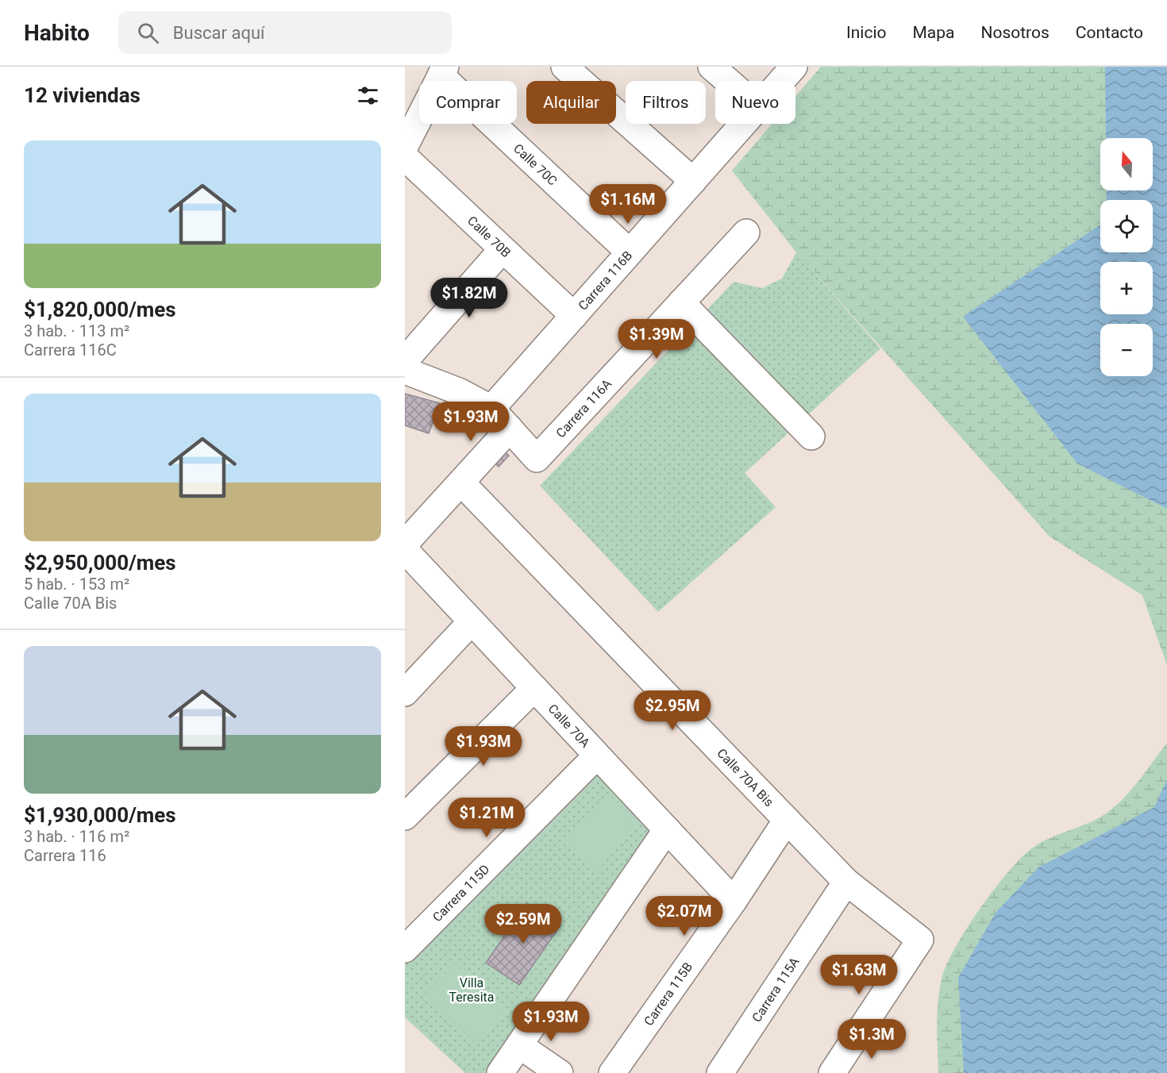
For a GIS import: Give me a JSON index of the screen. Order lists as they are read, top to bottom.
{
  "streets": {
    "street": [
      "Calle 70C",
      "Calle 70B",
      "Carrera 116B",
      "Carrera 116A",
      "Calle 70A",
      "Calle 70A Bis",
      "Carrera 115D",
      "Carrera 115A",
      "Carrera 115B"
    ]
  },
  "crossings": [
    ["Calle 70C", "Carrera 116B"],
    ["Calle 70B", "Carrera 116B"],
    ["Calle 70A", "Carrera 115D"],
    ["Calle 70A", "Carrera 115B"],
    ["Calle 70A Bis", "Carrera 115A"],
    ["Calle 70A Bis", "Carrera 115B"]
  ],
  "parks": ["Villa Teresita"],
  "north": "top",
  "page": {
    "header": "Habito",
    "search": "Buscar aquí",
    "nav": [
      "Inicio",
      "Mapa",
      "Nosotros",
      "Contacto"
    ],
    "heading": "12 viviendas",
    "chip": [
      "Comprar",
      "Alquilar",
      "Filtros",
      "Nuevo"
    ],
    "list": [
      {
        "name": "$1,820,000/mes",
        "note": "3 hab. · 113 m² · Carrera 116C"
      },
      {
        "name": "$2,950,000/mes",
        "note": "5 hab. · 153 m² · Calle 70A Bis"
      },
      {
        "name": "$1,930,000/mes",
        "note": "3 hab. · 116 m² · Carrera 116"
      }
    ],
    "map_buttons": ["+", "−"],
    "price": [
      "$1.16M",
      "$1.82M",
      "$1.39M",
      "$1.93M",
      "$2.95M",
      "$1.93M",
      "$1.21M",
      "$2.07M",
      "$2.59M",
      "$1.63M",
      "$1.93M",
      "$1.3M"
    ]
  }
}
